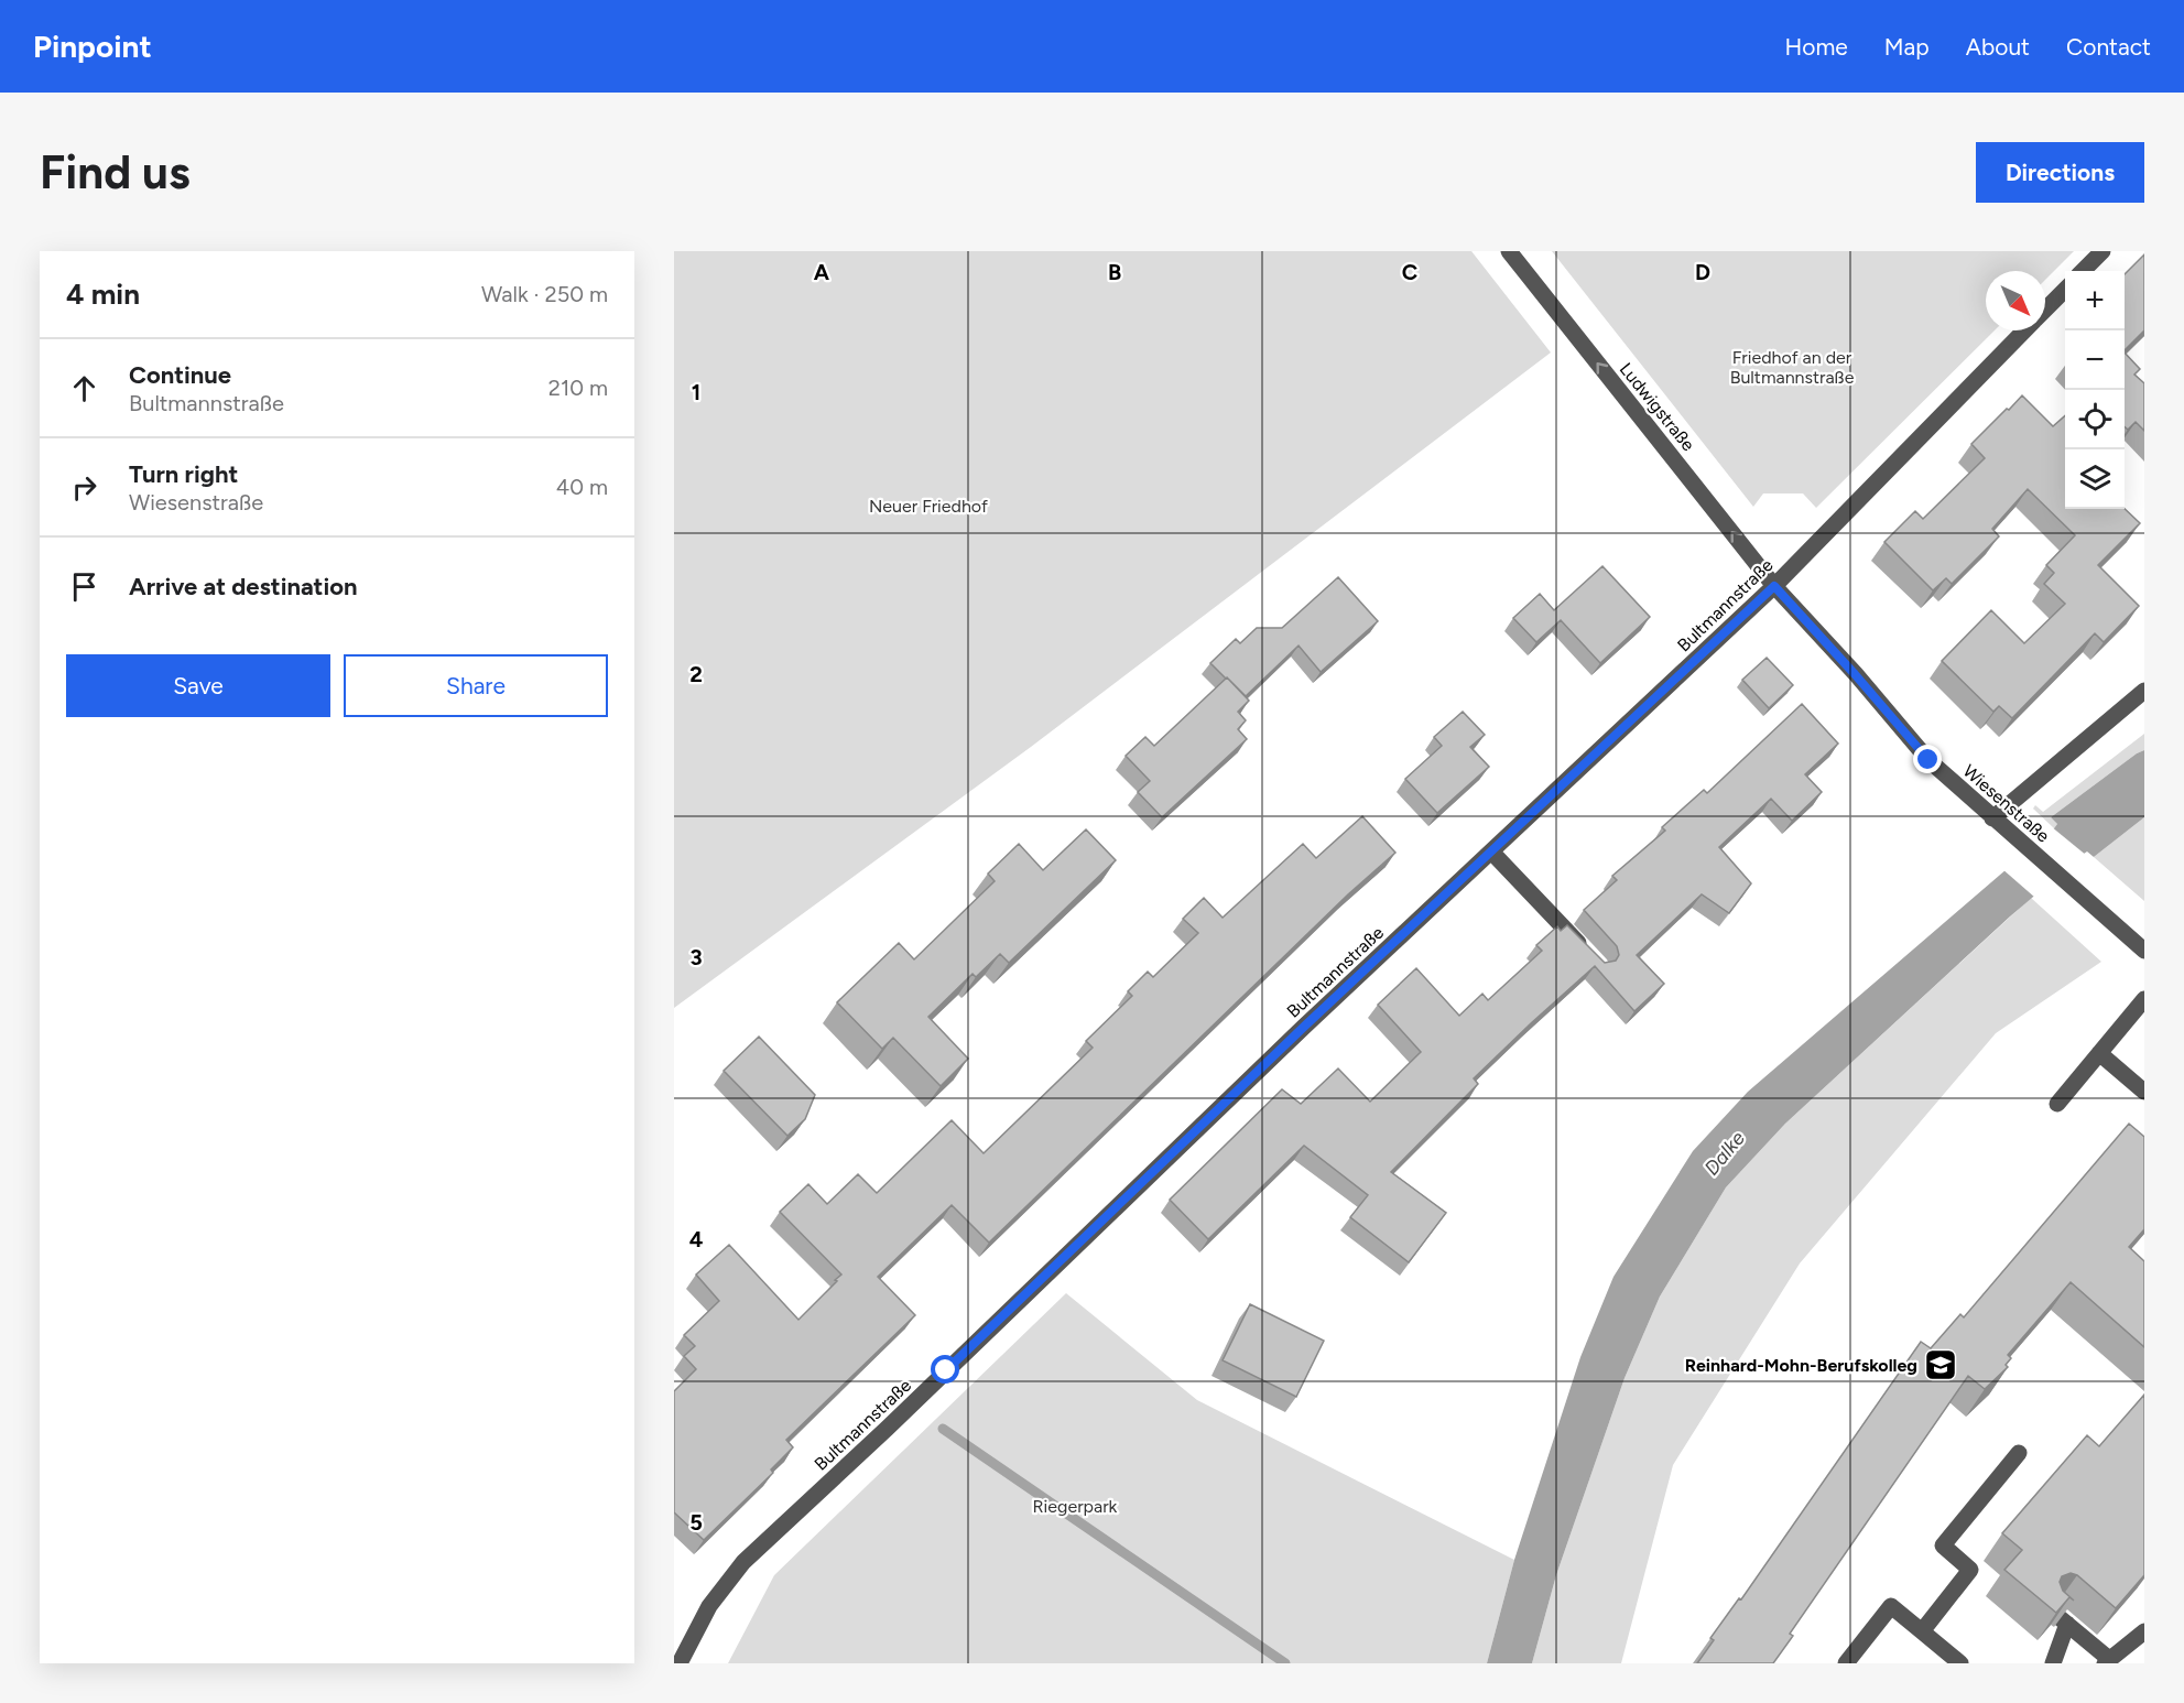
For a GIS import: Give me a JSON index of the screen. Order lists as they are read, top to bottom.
{
  "streets": {
    "street": ["Ludwigstraße", "Bultmannstraße", "Wiesenstraße"]
  },
  "crossings": [
    ["Ludwigstraße", "Bultmannstraße"],
    ["Ludwigstraße", "Wiesenstraße"],
    ["Bultmannstraße", "Wiesenstraße"]
  ],
  "one_way": ["Ludwigstraße"],
  "water": ["Dalke"],
  "parks": ["Friedhof an der Bultmannstraße", "Neuer Friedhof", "Riegerpark"],
  "places": {
    "school or university": ["Reinhard-Mohn-Berufskolleg"]
  },
  "north": "bottom right",
  "page": {
    "header": "Pinpoint",
    "nav": [
      "Home",
      "Map",
      "About",
      "Contact"
    ],
    "buttons": [
      "Directions",
      ["Save", "Share"]
    ],
    "title": "Find us",
    "heading": ["4 min", "Walk · 250 m"],
    "map_buttons": ["+", "−"],
    "list": [
      ["Continue", "Bultmannstraße", "210 m"],
      ["Turn right", "Wiesenstraße", "40 m"],
      "Arrive at destination"
    ]
  },
  "grid": {
    "columns": [
      "A",
      "B",
      "C",
      "D"
    ],
    "rows": [
      "1",
      "2",
      "3",
      "4",
      "5"
    ]
  }
}
